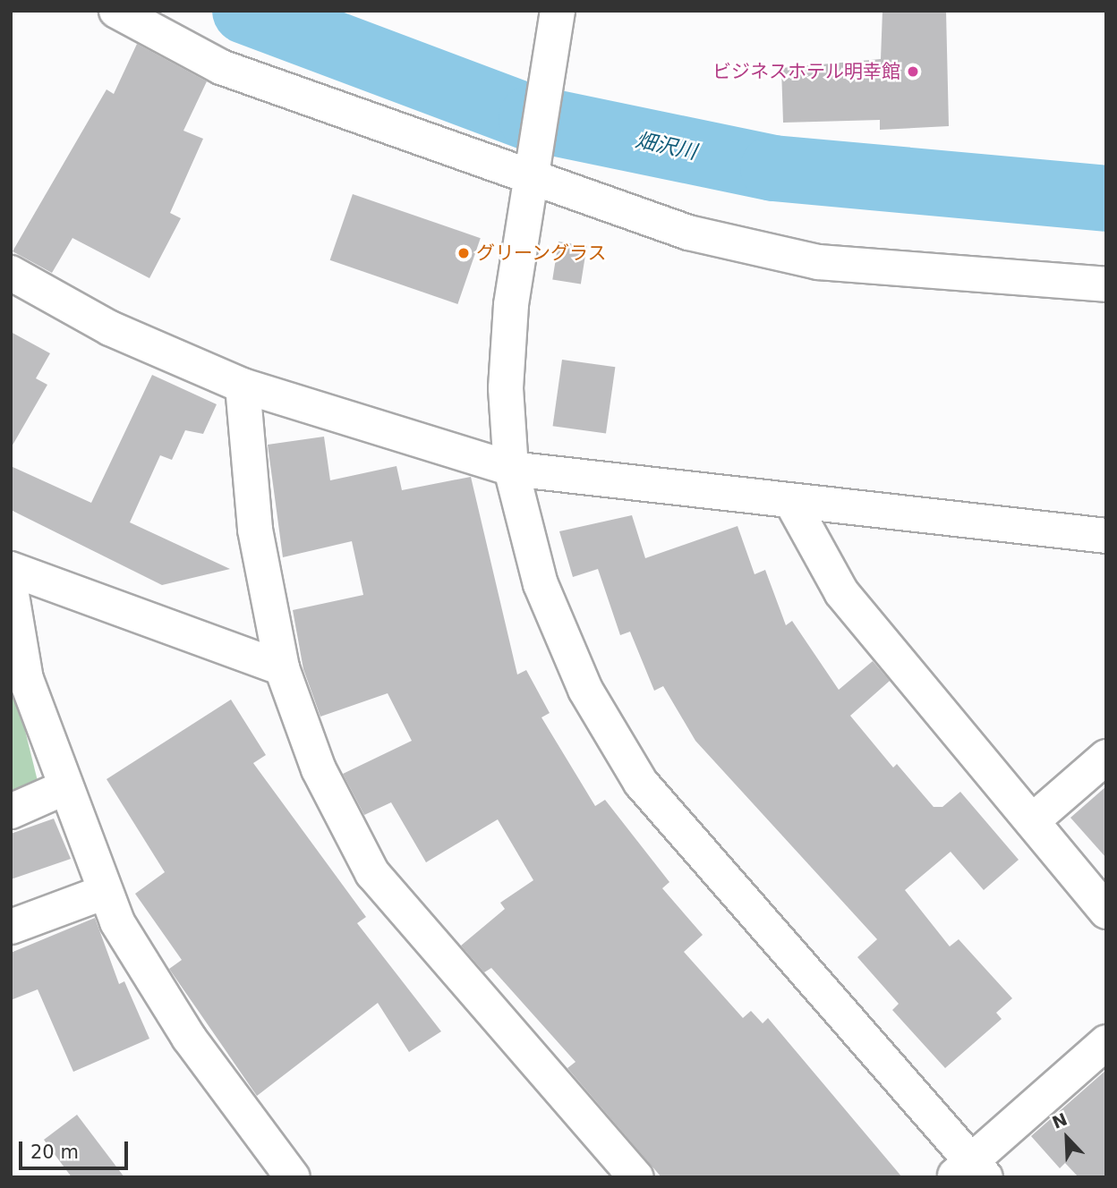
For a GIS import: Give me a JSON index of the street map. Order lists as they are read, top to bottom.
{
  "water": ["畑沢川"],
  "places": ["ビジネスホテル明幸館", "グリーングラス"],
  "scale_bar": "20 m",
  "north": "top left"
}
